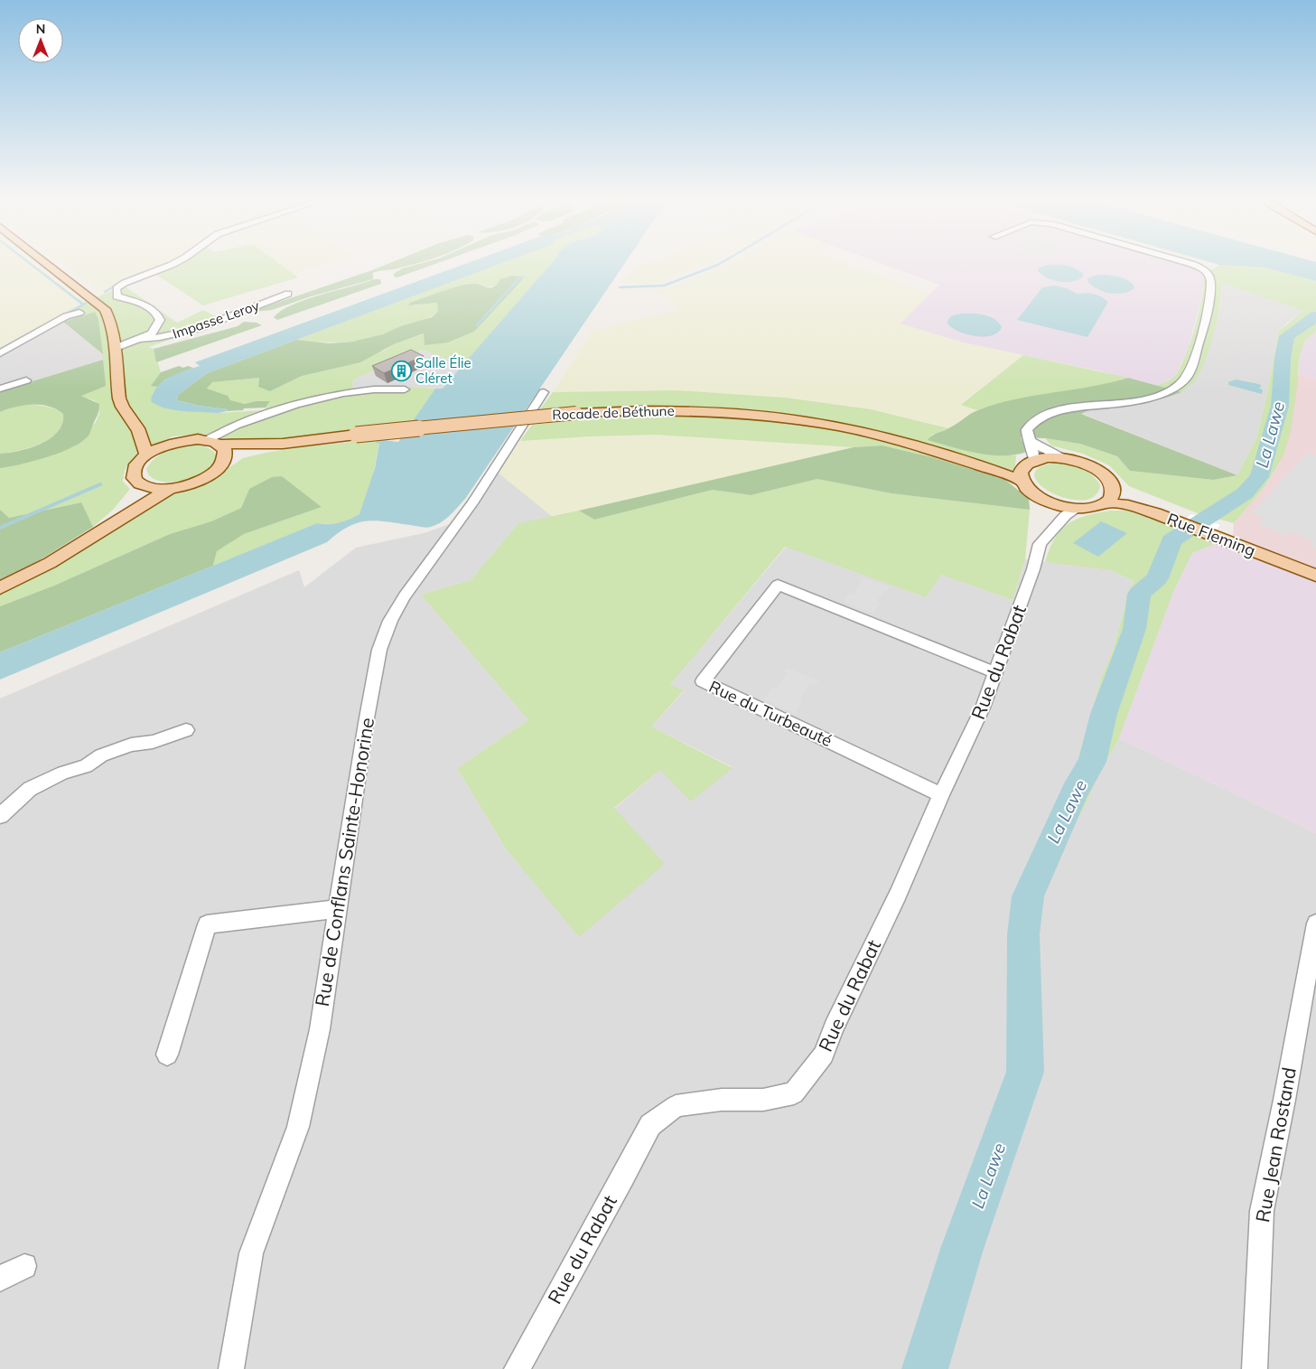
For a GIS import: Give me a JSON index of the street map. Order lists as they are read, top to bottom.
{
  "streets": {
    "main road": ["Rocade de Béthune", "Rue Fleming"],
    "street": [
      "Impasse Leroy",
      "Rue du Rabat",
      "Rue du Turbeauté",
      "Rue de Conflans Sainte-Honorine",
      "Rue Jean Rostand"
    ]
  },
  "crossings": [
    ["Rocade de Béthune", "Rue Fleming"],
    ["Rue Fleming", "Rue du Rabat"],
    ["Rue du Rabat", "Rue du Turbeauté"]
  ],
  "water": ["La Lawe"],
  "places": {
    "building": ["Salle Élie Cléret"]
  },
  "north": "top"
}
